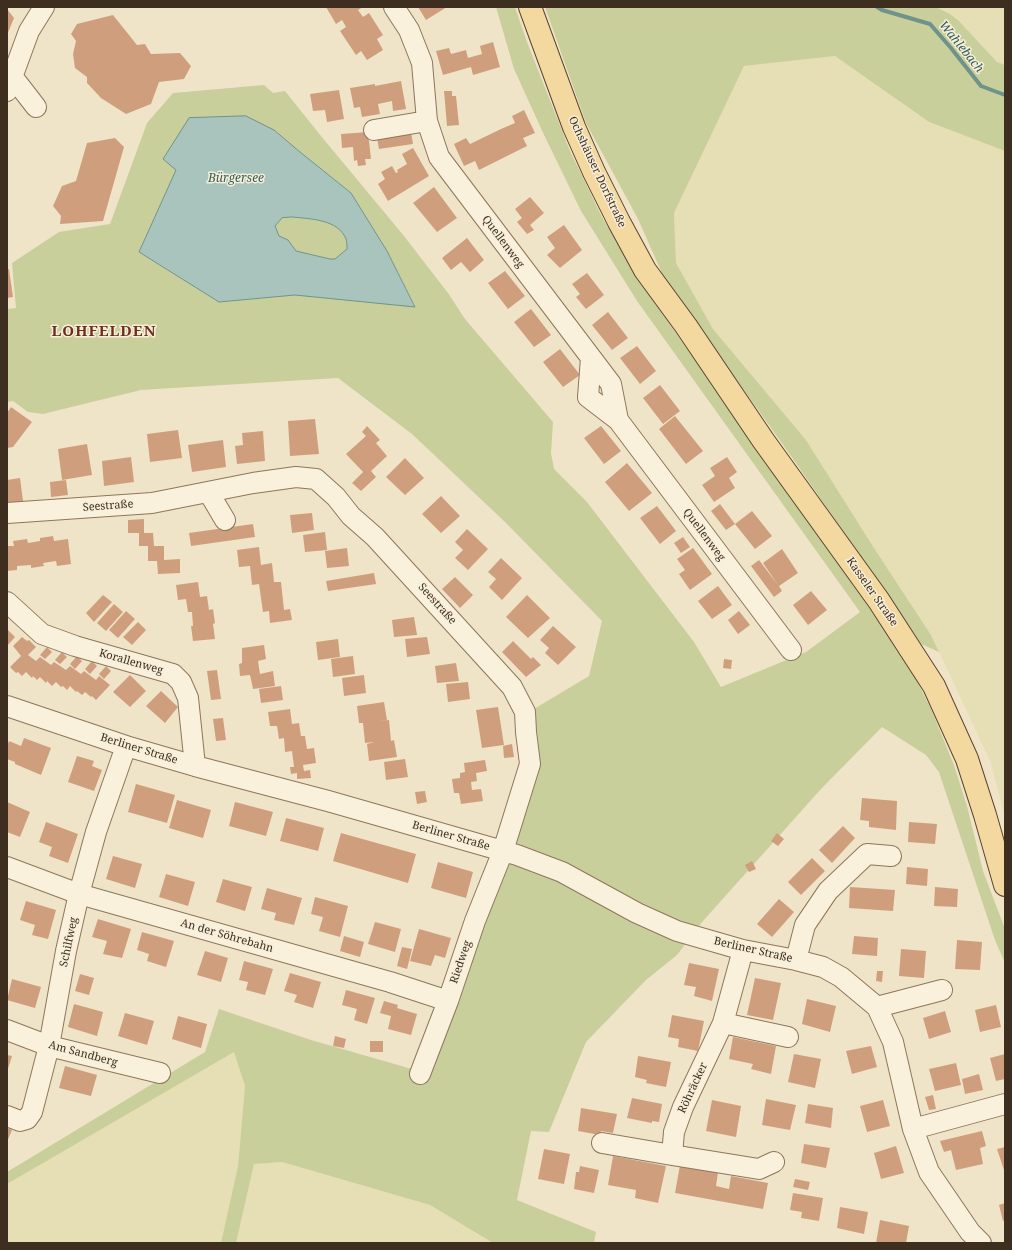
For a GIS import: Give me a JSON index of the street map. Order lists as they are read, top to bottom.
{
  "streets": {
    "main road": ["Ochshäuser Dorfstraße", "Kasseler Straße"],
    "street": [
      "Quellenweg",
      "Seestraße",
      "Korallenweg",
      "Berliner Straße",
      "An der Söhrebahn",
      "Schilfweg",
      "Riedweg",
      "Am Sandberg",
      "Röhräcker"
    ]
  },
  "crossings": [
    ["Ochshäuser Dorfstraße", "Kasseler Straße"],
    ["Seestraße", "Berliner Straße"],
    ["Seestraße", "Riedweg"],
    ["Korallenweg", "Berliner Straße"],
    ["Berliner Straße", "Schilfweg"],
    ["Berliner Straße", "Riedweg"],
    ["Berliner Straße", "Röhräcker"],
    ["An der Söhrebahn", "Schilfweg"],
    ["An der Söhrebahn", "Riedweg"],
    ["Schilfweg", "Am Sandberg"]
  ],
  "districts": ["LOHFELDEN"],
  "water": ["Wahlebach", "Bürgersee"]
}
